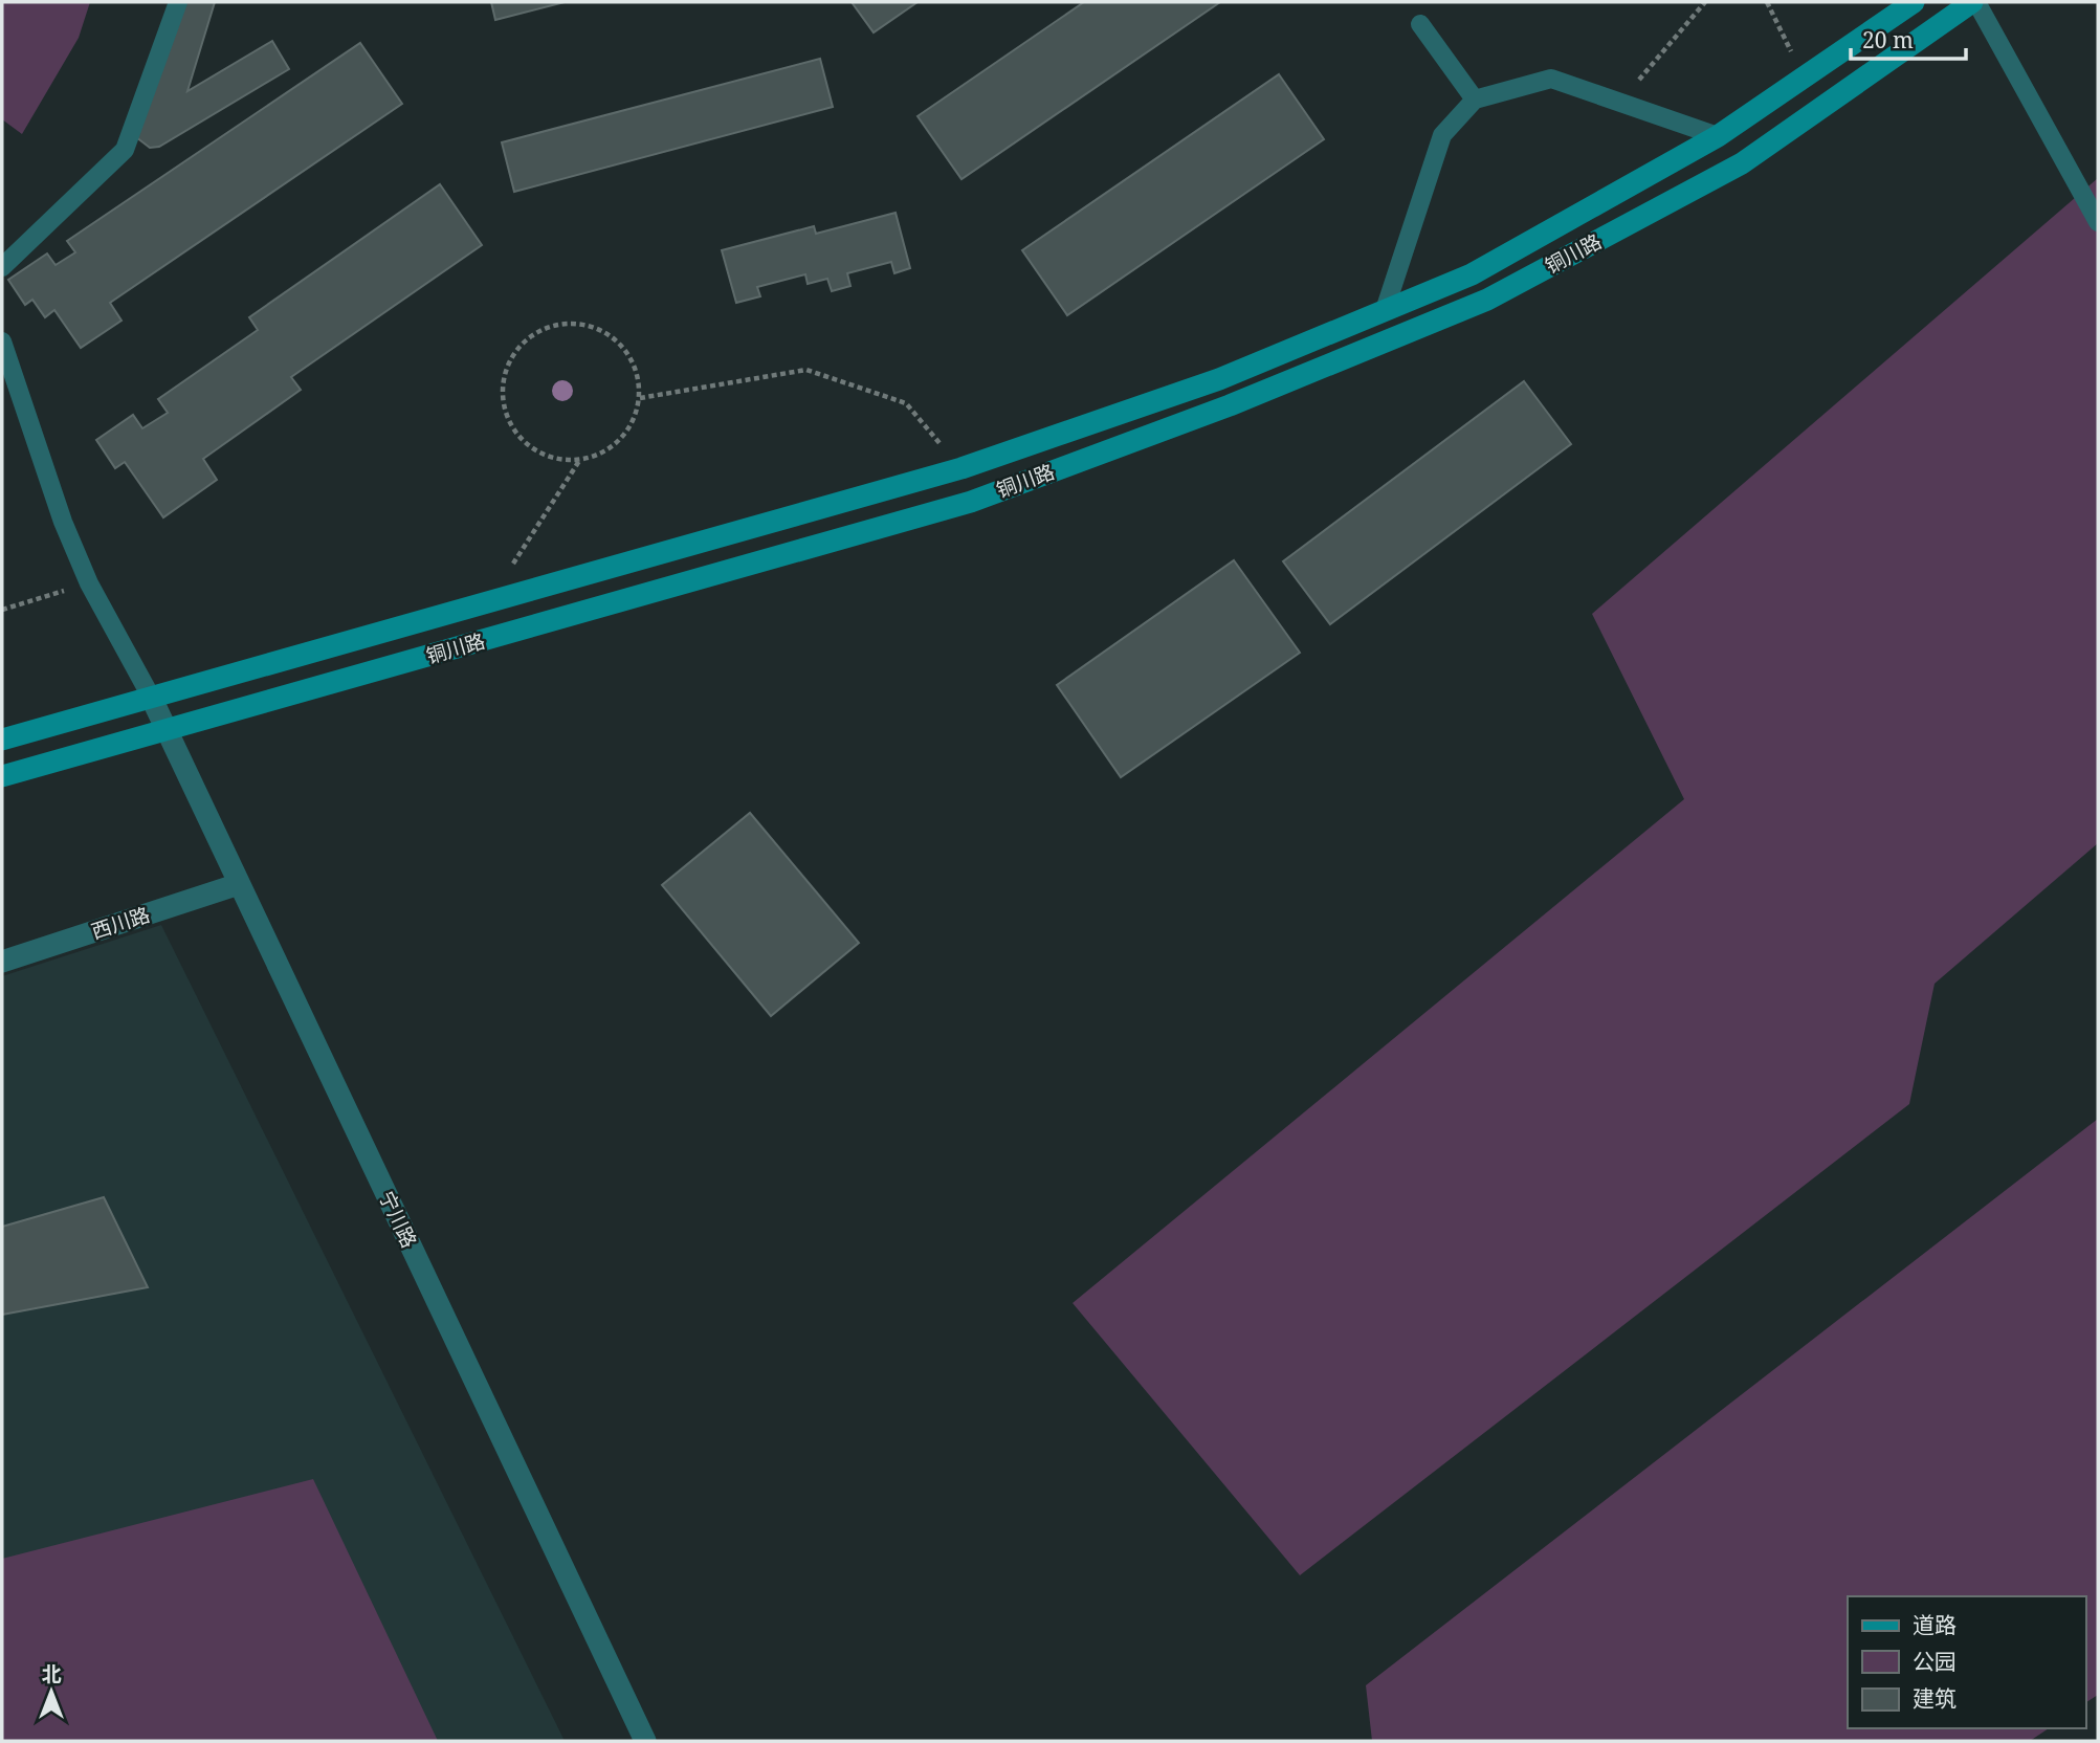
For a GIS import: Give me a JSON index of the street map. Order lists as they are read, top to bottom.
{
  "streets": {
    "main road": ["铜川路"],
    "street": ["西川路", "宁川路"]
  },
  "crossings": [
    ["铜川路", "宁川路"],
    ["西川路", "宁川路"]
  ],
  "legend": ["道路", "公园", "建筑"],
  "scale_bar": "20 m",
  "north": "top"
}
